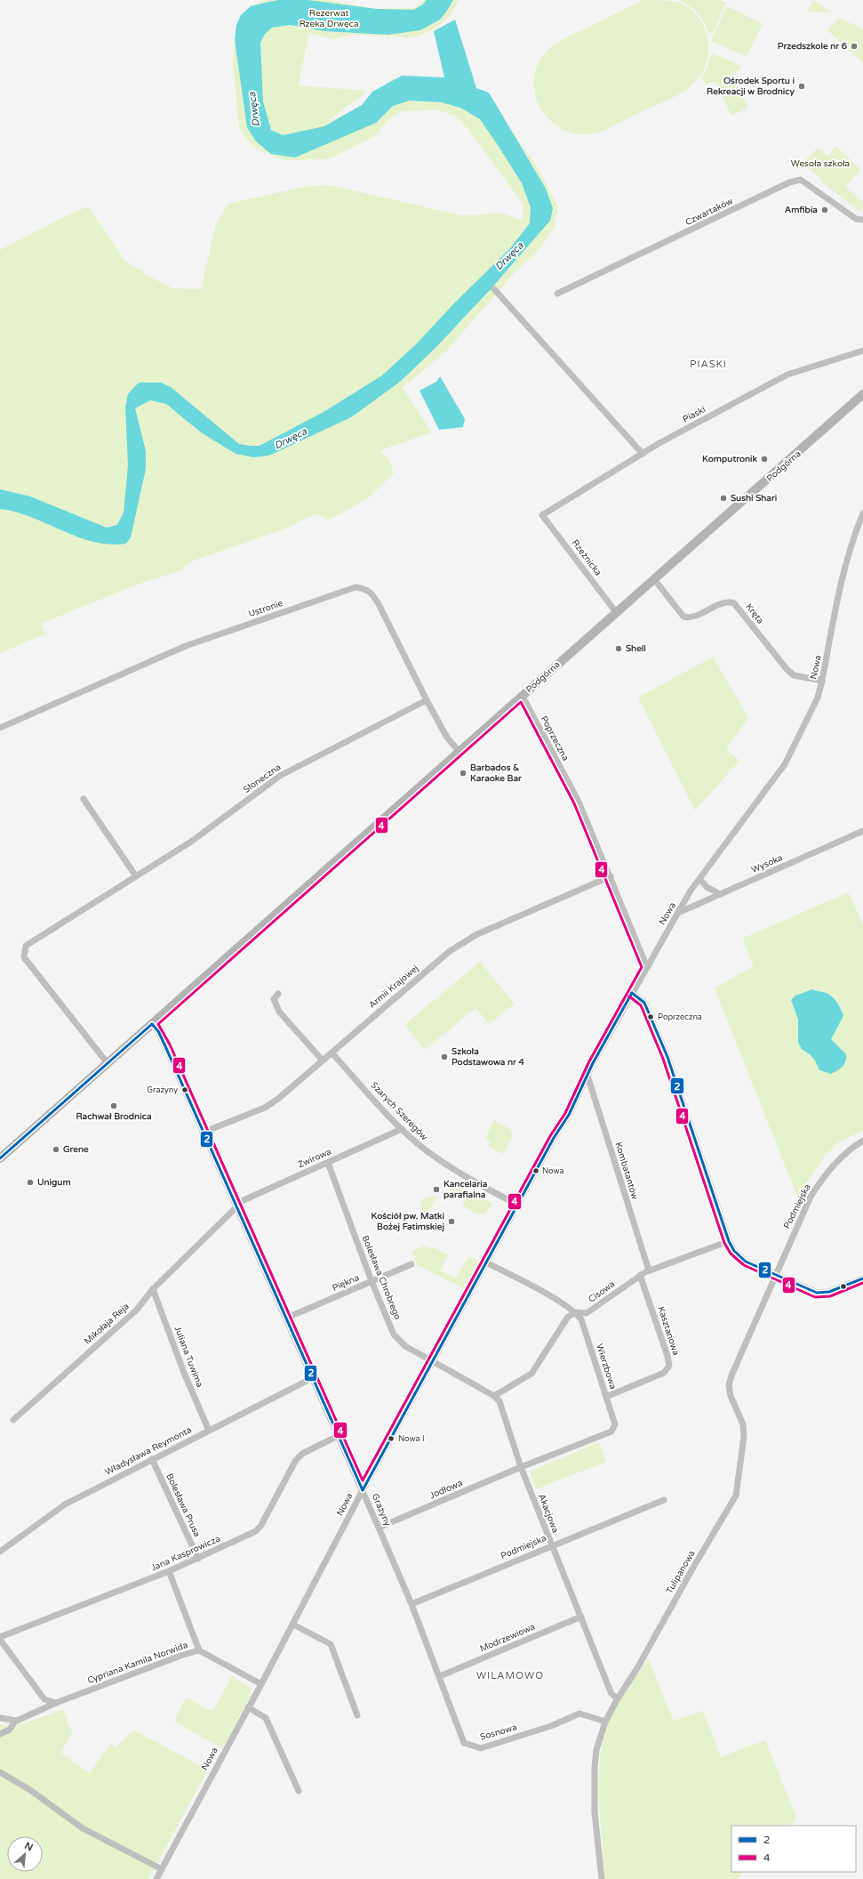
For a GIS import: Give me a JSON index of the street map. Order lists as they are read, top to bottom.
{
  "streets": {
    "main road": ["Podgórna"],
    "street": [
      "Czwartaków",
      "Piaski",
      "Rzeźnicka",
      "Ustronie",
      "Kręta",
      "Nowa",
      "Poprzeczna",
      "Słoneczna",
      "Wysoka",
      "Armii Krajowej",
      "Szarych Szeregów",
      "Żwirowa",
      "Kombatantów",
      "Podmiejska",
      "Bolesława Chrobrego",
      "Piękna",
      "Cisowa",
      "Mikołaja Reja",
      "Kasztanowa",
      "Juliana Tuwima",
      "Wierzbowa",
      "Władysława Reymonta",
      "Jodłowa",
      "Bolesława Prusa",
      "Grażyny",
      "Akacjowa",
      "Jana Kasprowicza",
      "Tulipanowa",
      "Modrzewiowa",
      "Cypriana Kamila Norwida",
      "Sosnowa"
    ]
  },
  "crossings": [
    ["Piaski", "Rzeźnicka"],
    ["Podgórna", "Rzeźnicka"],
    ["Podgórna", "Ustronie"],
    ["Podgórna", "Kręta"],
    ["Podgórna", "Poprzeczna"],
    ["Podgórna", "Słoneczna"],
    ["Podgórna", "Grażyny"],
    ["Ustronie", "Słoneczna"],
    ["Kręta", "Nowa"],
    ["Nowa", "Poprzeczna"],
    ["Nowa", "Wysoka"],
    ["Nowa", "Szarych Szeregów"],
    ["Nowa", "Kombatantów"],
    ["Nowa", "Bolesława Chrobrego"],
    ["Nowa", "Wierzbowa"],
    ["Nowa", "Grażyny"],
    ["Nowa", "Cypriana Kamila Norwida"],
    ["Poprzeczna", "Armii Krajowej"],
    ["Armii Krajowej", "Szarych Szeregów"],
    ["Armii Krajowej", "Grażyny"],
    ["Szarych Szeregów", "Żwirowa"],
    ["Żwirowa", "Bolesława Chrobrego"],
    ["Żwirowa", "Mikołaja Reja"],
    ["Żwirowa", "Grażyny"],
    ["Kombatantów", "Cisowa"],
    ["Podmiejska", "Grażyny"],
    ["Podmiejska", "Akacjowa"],
    ["Podmiejska", "Tulipanowa"],
    ["Bolesława Chrobrego", "Piękna"],
    ["Piękna", "Grażyny"],
    ["Cisowa", "Kasztanowa"],
    ["Cisowa", "Wierzbowa"],
    ["Cisowa", "Akacjowa"],
    ["Mikołaja Reja", "Juliana Tuwima"],
    ["Mikołaja Reja", "Grażyny"],
    ["Kasztanowa", "Wierzbowa"],
    ["Juliana Tuwima", "Władysława Reymonta"],
    ["Wierzbowa", "Jodłowa"],
    ["Wierzbowa", "Akacjowa"],
    ["Władysława Reymonta", "Bolesława Prusa"],
    ["Władysława Reymonta", "Grażyny"],
    ["Jodłowa", "Grażyny"],
    ["Jodłowa", "Akacjowa"],
    ["Bolesława Prusa", "Jana Kasprowicza"],
    ["Grażyny", "Jana Kasprowicza"],
    ["Grażyny", "Modrzewiowa"],
    ["Grażyny", "Sosnowa"],
    ["Akacjowa", "Tulipanowa"],
    ["Akacjowa", "Modrzewiowa"],
    ["Tulipanowa", "Sosnowa"],
    ["Modrzewiowa", "Sosnowa"]
  ],
  "districts": ["PIASKI", "WILAMOWO"],
  "water": ["Drwęca"],
  "parks": ["Rezerwat Rzeka Drwęca", "Wesoła szkoła"],
  "places": [
    "Przedszkole nr 6",
    "Ośrodek Sportu i Rekreacji w Brodnicy",
    "Amfibia",
    "Komputronik",
    "Sushi Shari",
    "Shell",
    "Barbados & Karaoke Bar",
    "Poprzeczna",
    "Szkoła Podstawowa nr 4",
    "Grażyny",
    "Rachwał Brodnica",
    "Grene",
    "Nowa",
    "Unigum",
    "Kancelaria parafialna",
    "Kościół pw. Matki Bożej Fatimskiej",
    "Nowa I"
  ],
  "lines": ["transit line 4", "transit line 2"],
  "legend": ["2", "4"],
  "north": "top right"
}
